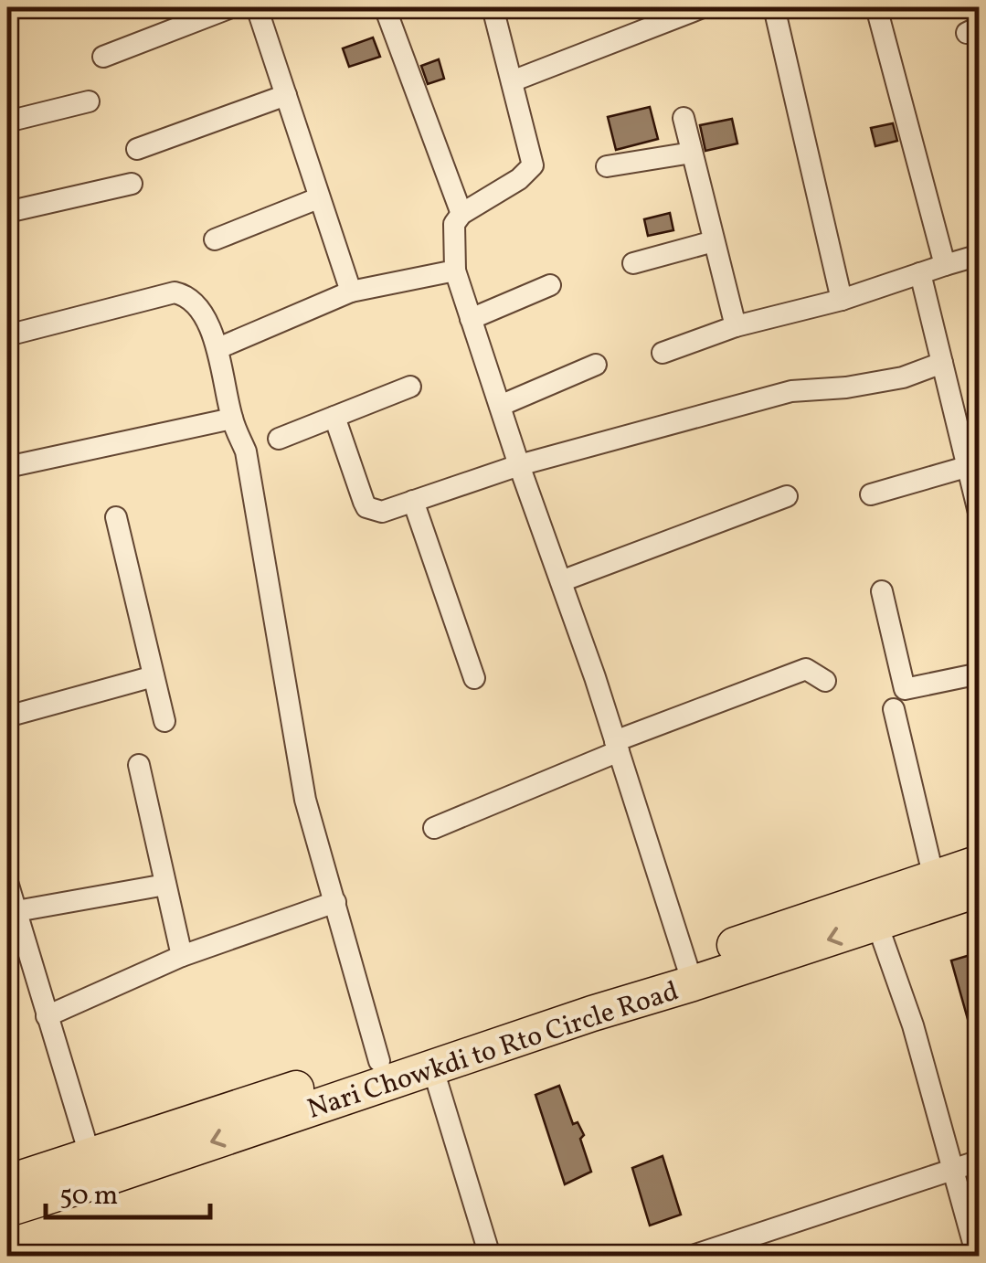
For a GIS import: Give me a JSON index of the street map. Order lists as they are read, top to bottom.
{
  "streets": {
    "highway": ["Nari Chowkdi to Rto Circle Road"]
  },
  "scale_bar": "50 m"
}
